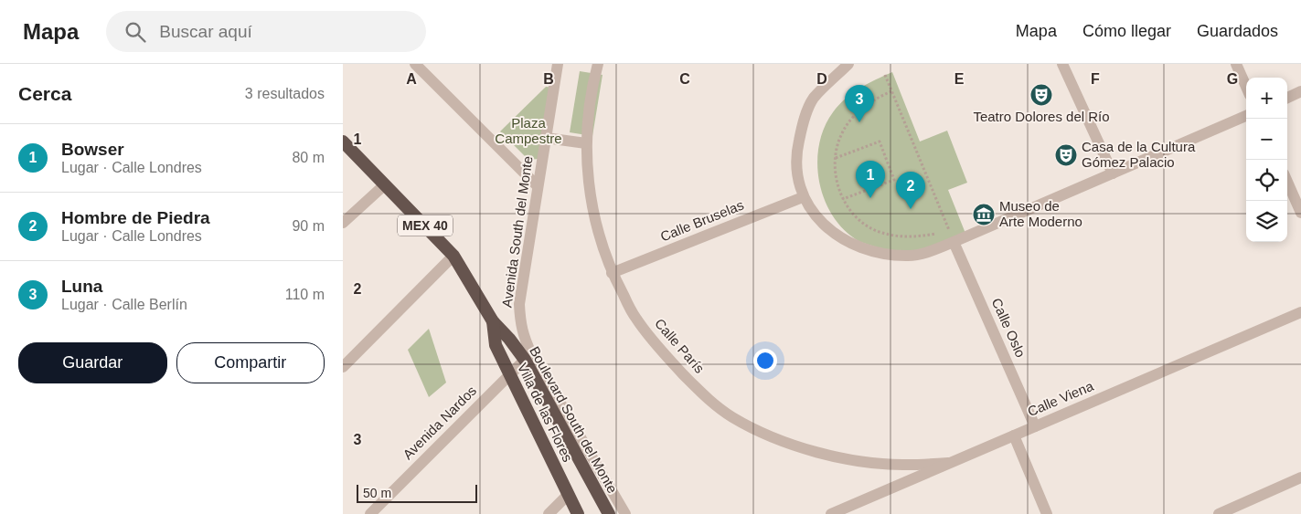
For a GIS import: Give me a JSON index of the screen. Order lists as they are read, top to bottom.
{
  "streets": {
    "highway": ["MEX 40", "Villa de las Flores", "Boulevard South del Monte"],
    "street": [
      "Calle Bruselas",
      "Avenida South del Monte",
      "Calle Oslo",
      "Calle París",
      "Calle Viena",
      "Avenida Nardos"
    ]
  },
  "crossings": [
    ["Calle Bruselas", "Calle París"],
    ["MEX 40", "Villa de las Flores"],
    ["MEX 40", "Boulevard South del Monte"],
    ["Avenida South del Monte", "Boulevard South del Monte"],
    ["Avenida South del Monte", "Avenida Nardos"],
    ["Calle Oslo", "Calle Viena"],
    ["Calle París", "Calle Viena"],
    ["Villa de las Flores", "Boulevard South del Monte"],
    ["Villa de las Flores", "Avenida Nardos"],
    ["Boulevard South del Monte", "Avenida Nardos"]
  ],
  "parks": ["Plaza Campestre"],
  "places": {
    "theatre": ["Teatro Dolores del Río", "Casa de la Cultura Gómez Palacio"],
    "museum": ["Museo de Arte Moderno"]
  },
  "scale_bar": "50 m",
  "page": {
    "header": "Mapa",
    "search": "Buscar aquí",
    "nav": ["Mapa", "Cómo llegar", "Guardados"],
    "heading": ["Cerca", "3 resultados"],
    "map_buttons": ["+", "−"],
    "pins": ["3", "1", "2"],
    "list": [
      {
        "mark": "1",
        "name": "Bowser",
        "note": "Lugar · Calle Londres",
        "value": "80 m"
      },
      {
        "mark": "2",
        "name": "Hombre de Piedra",
        "note": "Lugar · Calle Londres",
        "value": "90 m"
      },
      {
        "mark": "3",
        "name": "Luna",
        "note": "Lugar · Calle Berlín",
        "value": "110 m"
      }
    ],
    "buttons": ["Guardar", "Compartir"],
    "scale": "50 m"
  },
  "grid": {
    "columns": [
      "A",
      "B",
      "C",
      "D",
      "E",
      "F",
      "G"
    ],
    "rows": ["1", "2", "3"]
  }
}
